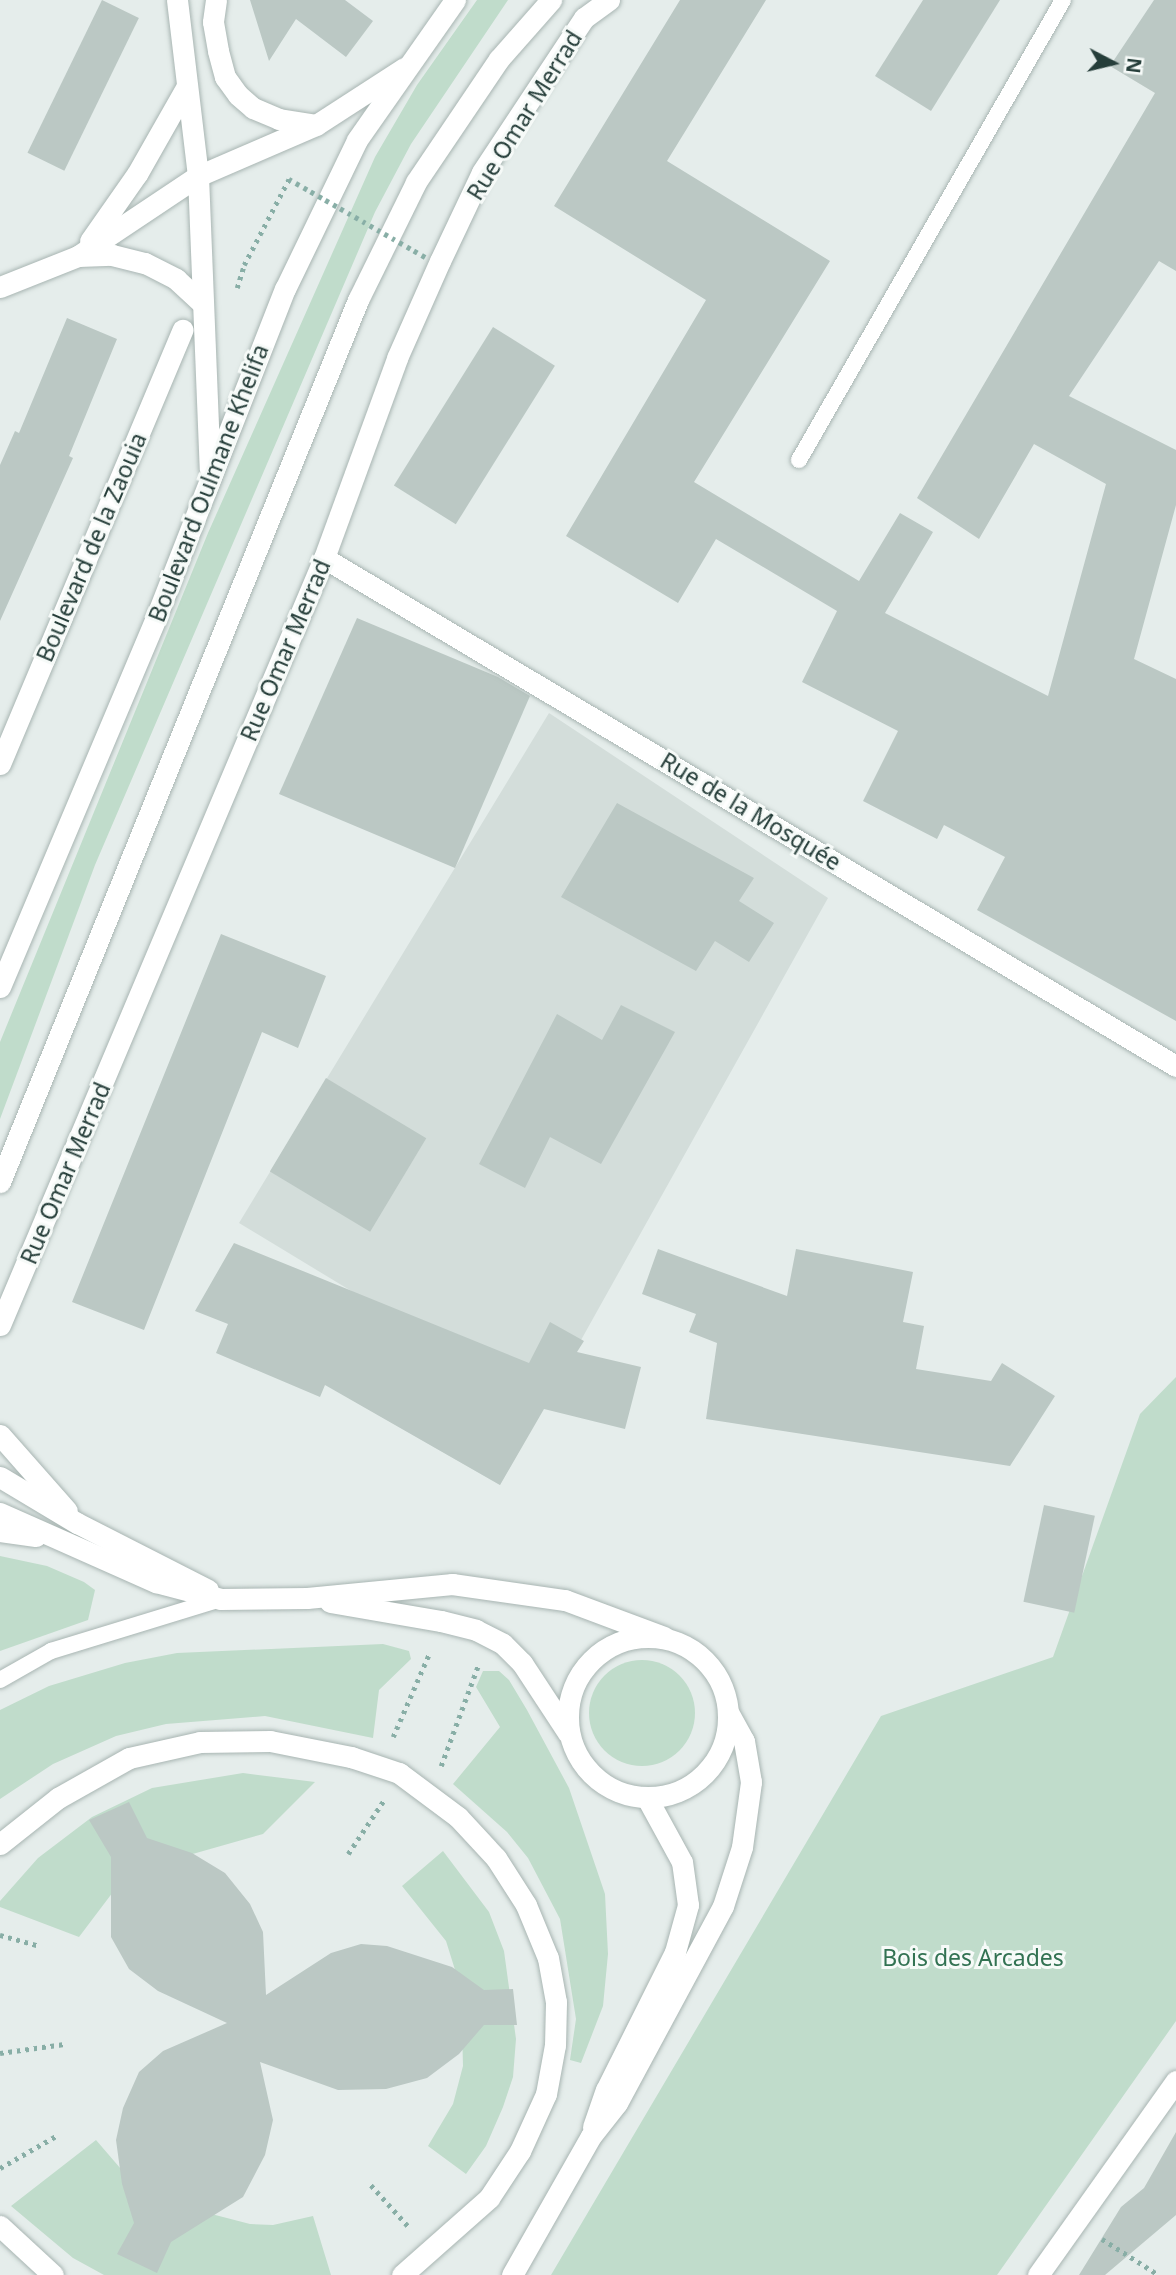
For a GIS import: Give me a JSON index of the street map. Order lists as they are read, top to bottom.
{
  "streets": {
    "street": [
      "Rue Omar Merrad",
      "Boulevard Oulmane Khelifa",
      "Boulevard de la Zaouia",
      "Rue de la Mosquée"
    ]
  },
  "crossings": [
    ["Rue Omar Merrad", "Rue de la Mosquée"]
  ],
  "parks": ["Bois des Arcades"],
  "north": "right"
}
